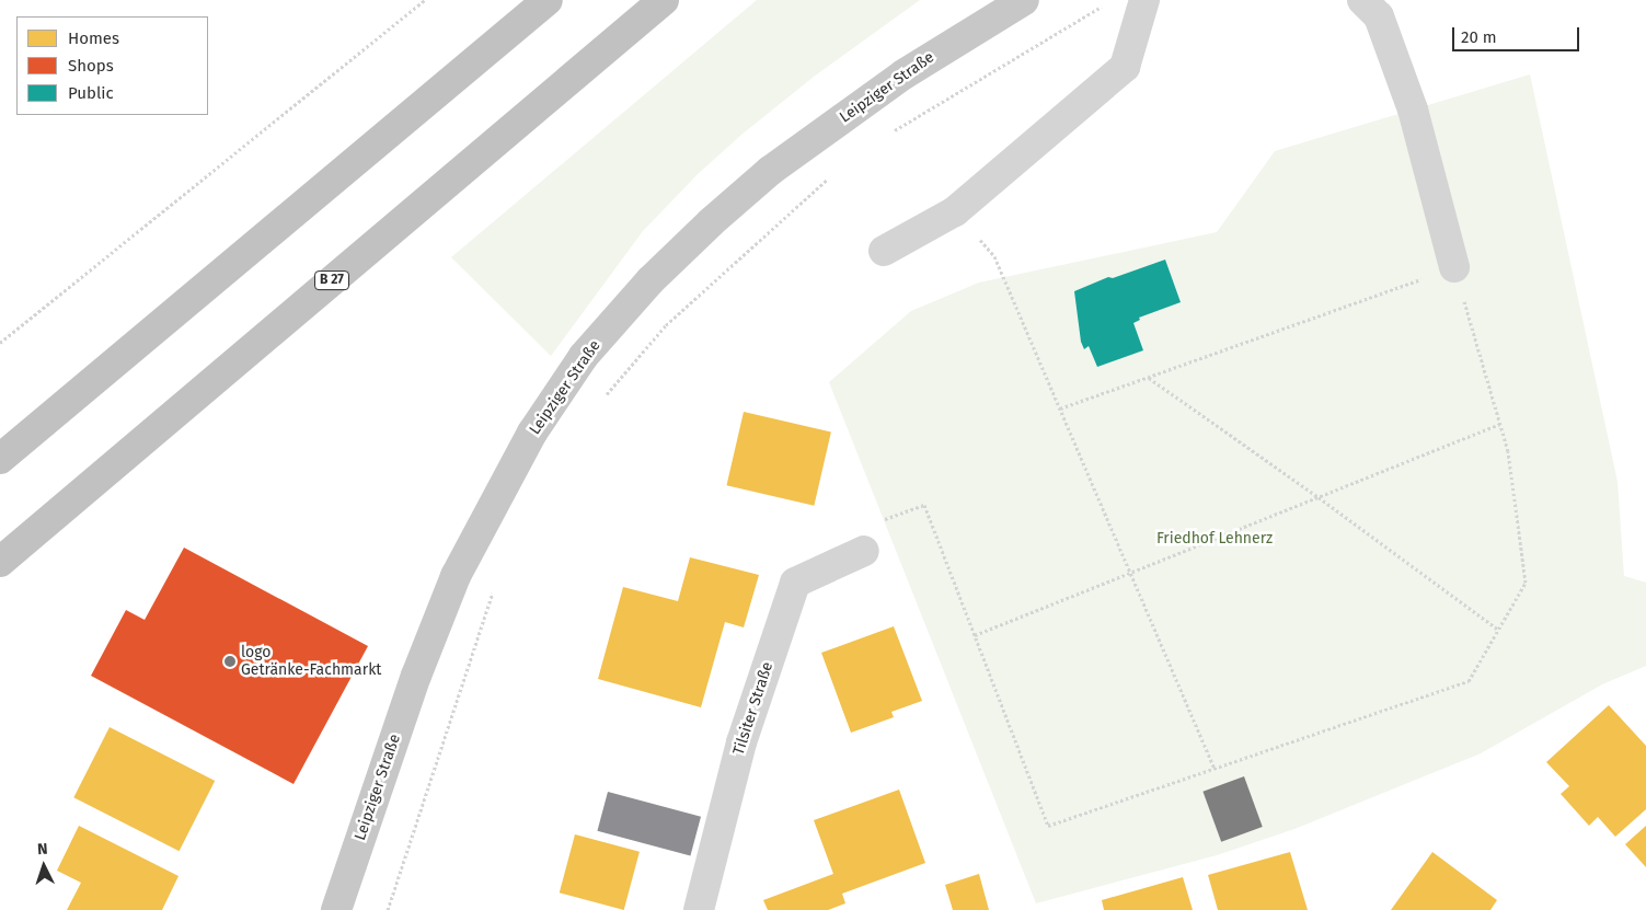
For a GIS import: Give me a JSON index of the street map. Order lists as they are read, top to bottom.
{
  "streets": {
    "highway": ["B 27"],
    "main road": ["Leipziger Straße"],
    "street": ["Tilsiter Straße"]
  },
  "parks": ["Friedhof Lehnerz"],
  "places": ["logo Getränke-Fachmarkt"],
  "legend": ["Homes", "Shops", "Public"],
  "scale_bar": "20 m",
  "north": "top"
}
